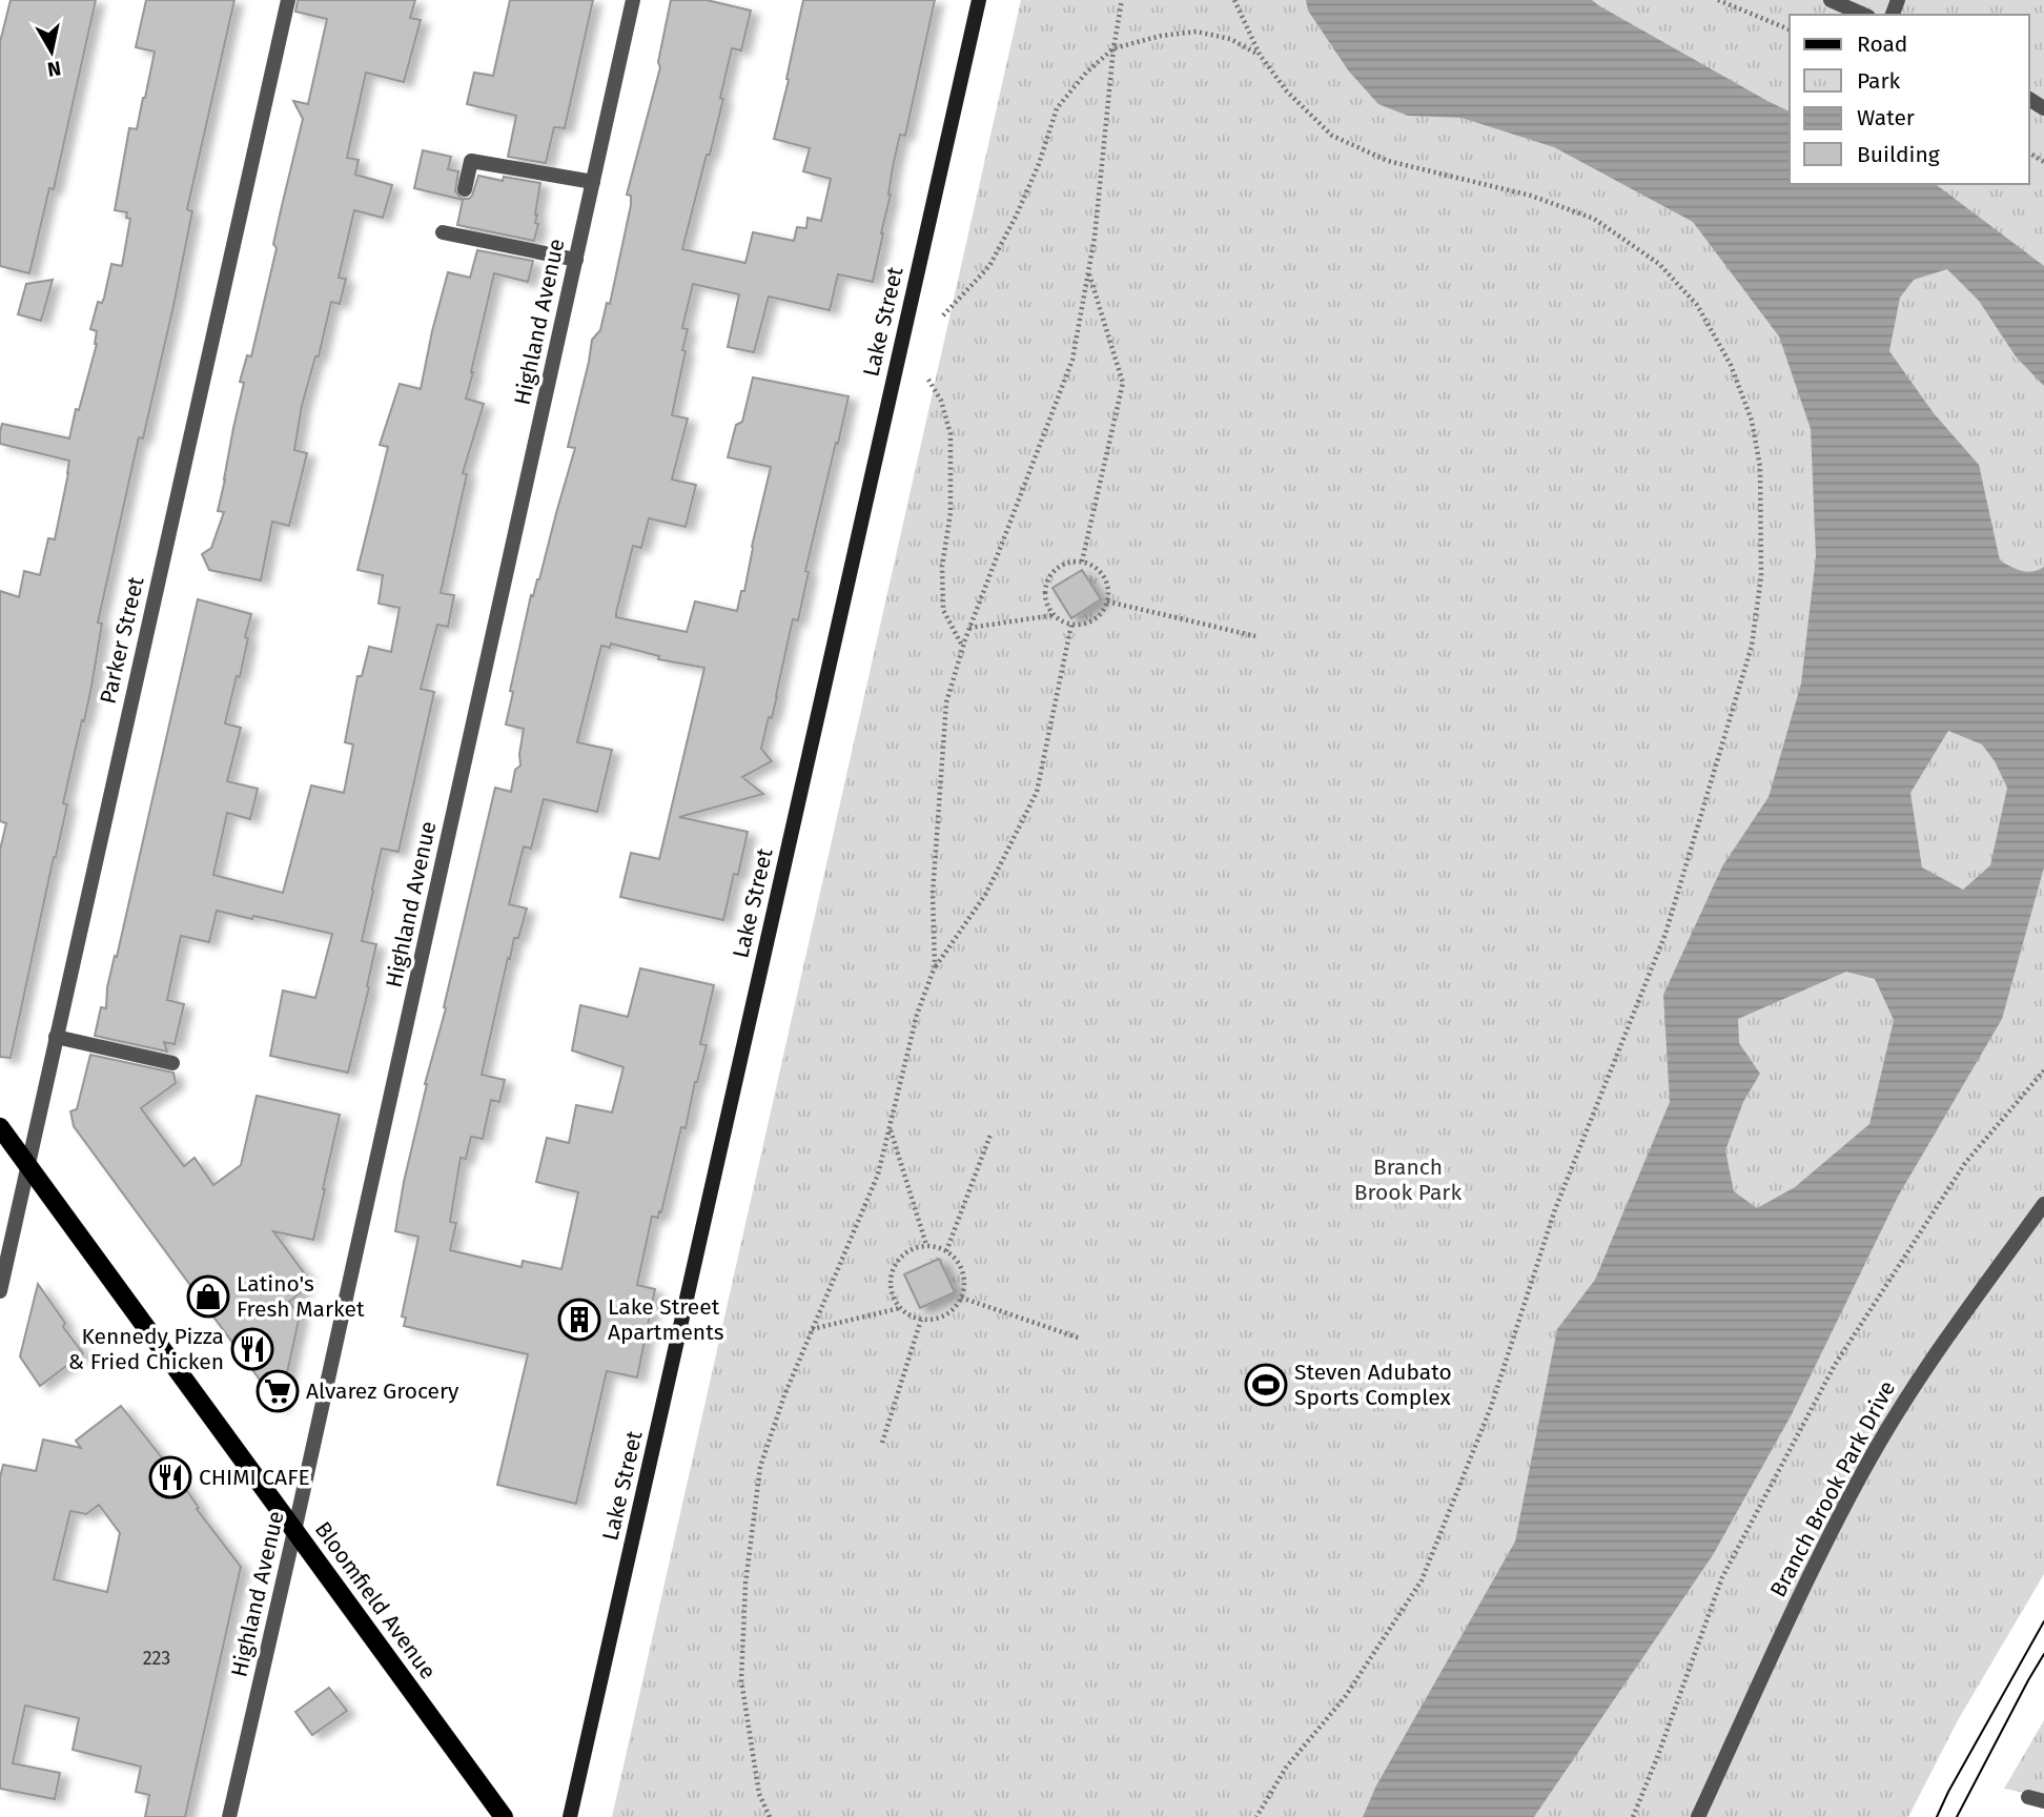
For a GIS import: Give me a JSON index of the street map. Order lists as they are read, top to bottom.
{
  "streets": {
    "main road": ["Bloomfield Avenue"],
    "street": [
      "Highland Avenue",
      "Lake Street",
      "Parker Street",
      "Branch Brook Park Drive"
    ]
  },
  "crossings": [
    ["Highland Avenue", "Bloomfield Avenue"],
    ["Parker Street", "Bloomfield Avenue"]
  ],
  "parks": ["Branch Brook Park"],
  "places": {
    "shop": ["Latino's Fresh Market"],
    "building": ["Lake Street Apartments"],
    "restaurant": ["Kennedy Pizza & Fried Chicken", "CHIMI CAFE"],
    "sports": ["Steven Adubato Sports Complex"],
    "supermarket": ["Alvarez Grocery"]
  },
  "house_numbers": ["223"],
  "legend": [
    "Road",
    "Park",
    "Water",
    "Building"
  ],
  "north": "bottom"
}
